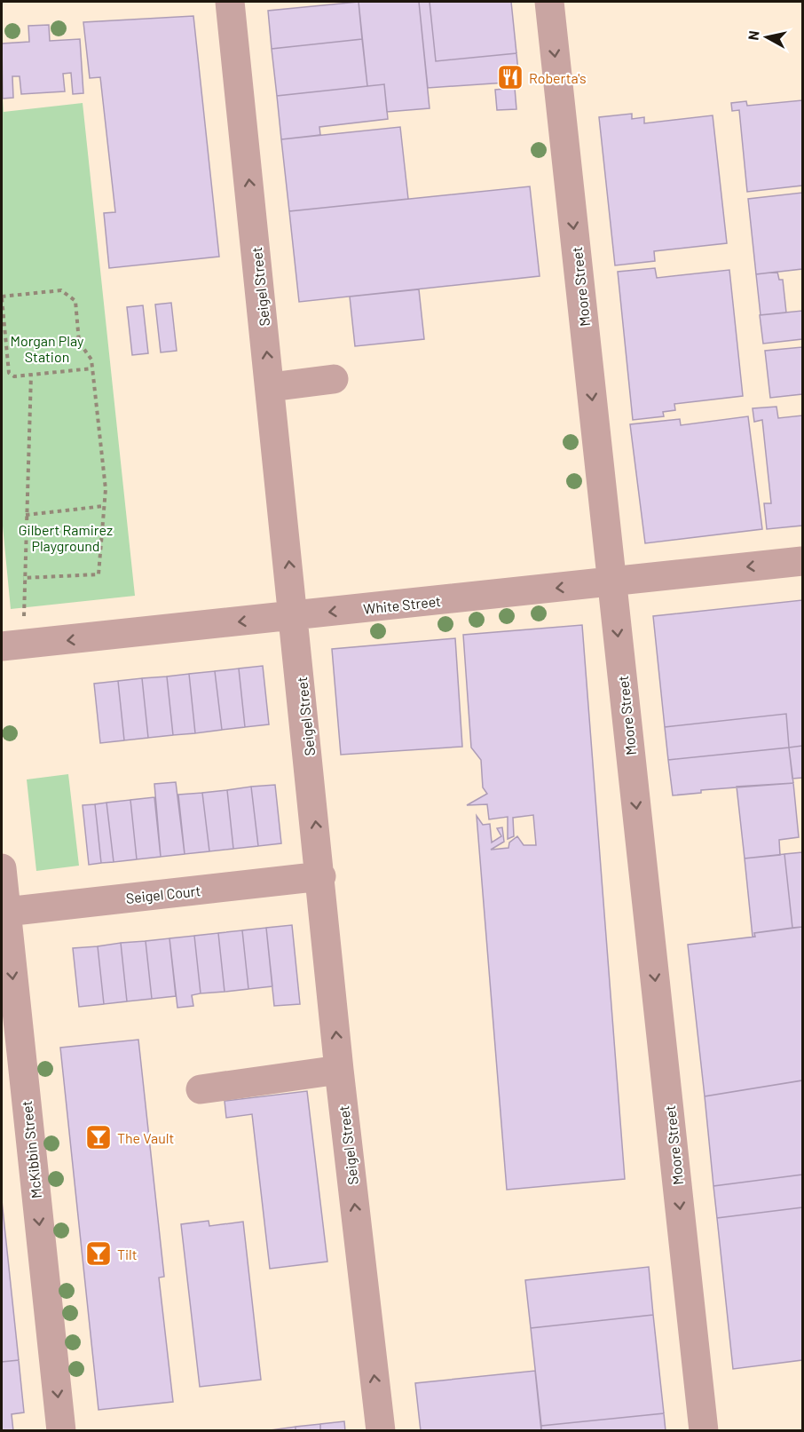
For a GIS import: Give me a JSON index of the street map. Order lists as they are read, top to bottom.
{
  "streets": {
    "street": [
      "Seigel Street",
      "Moore Street",
      "White Street",
      "Seigel Court",
      "McKibbin Street"
    ]
  },
  "crossings": [
    ["Seigel Street", "White Street"],
    ["Seigel Street", "Seigel Court"],
    ["Moore Street", "White Street"],
    ["Seigel Court", "McKibbin Street"]
  ],
  "one_way": [
    "Seigel Street",
    "Moore Street",
    "White Street",
    "McKibbin Street"
  ],
  "parks": ["Morgan Play Station", "Gilbert Ramirez Playground"],
  "places": {
    "restaurant": ["Roberta's"],
    "bar": ["The Vault", "Tilt"]
  },
  "north": "left"
}
